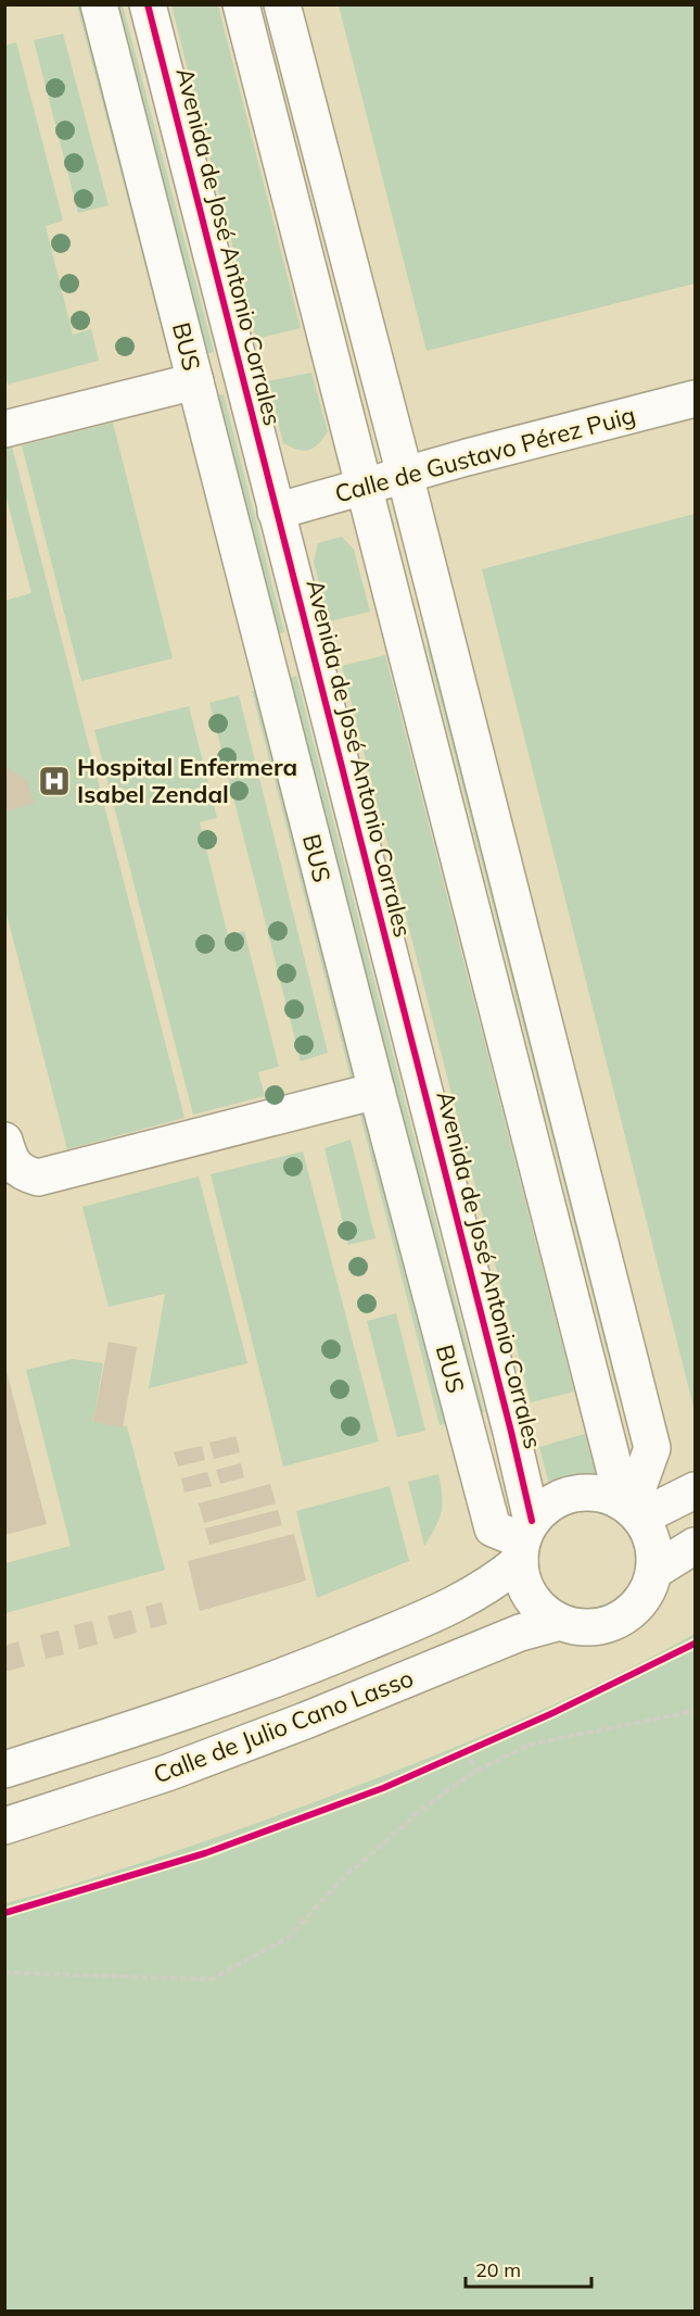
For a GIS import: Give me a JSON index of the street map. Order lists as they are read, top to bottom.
{
  "streets": {
    "street": [
      "Avenida de José Antonio Corrales",
      "BUS",
      "Calle de Gustavo Pérez Puig",
      "Calle de Julio Cano Lasso"
    ]
  },
  "crossings": [
    ["Avenida de José Antonio Corrales", "BUS"],
    ["Avenida de José Antonio Corrales", "Calle de Gustavo Pérez Puig"],
    ["Avenida de José Antonio Corrales", "Calle de Julio Cano Lasso"],
    ["BUS", "Calle de Julio Cano Lasso"]
  ],
  "places": {
    "hospital": ["Hospital Enfermera Isabel Zendal"]
  },
  "scale_bar": "20 m"
}
